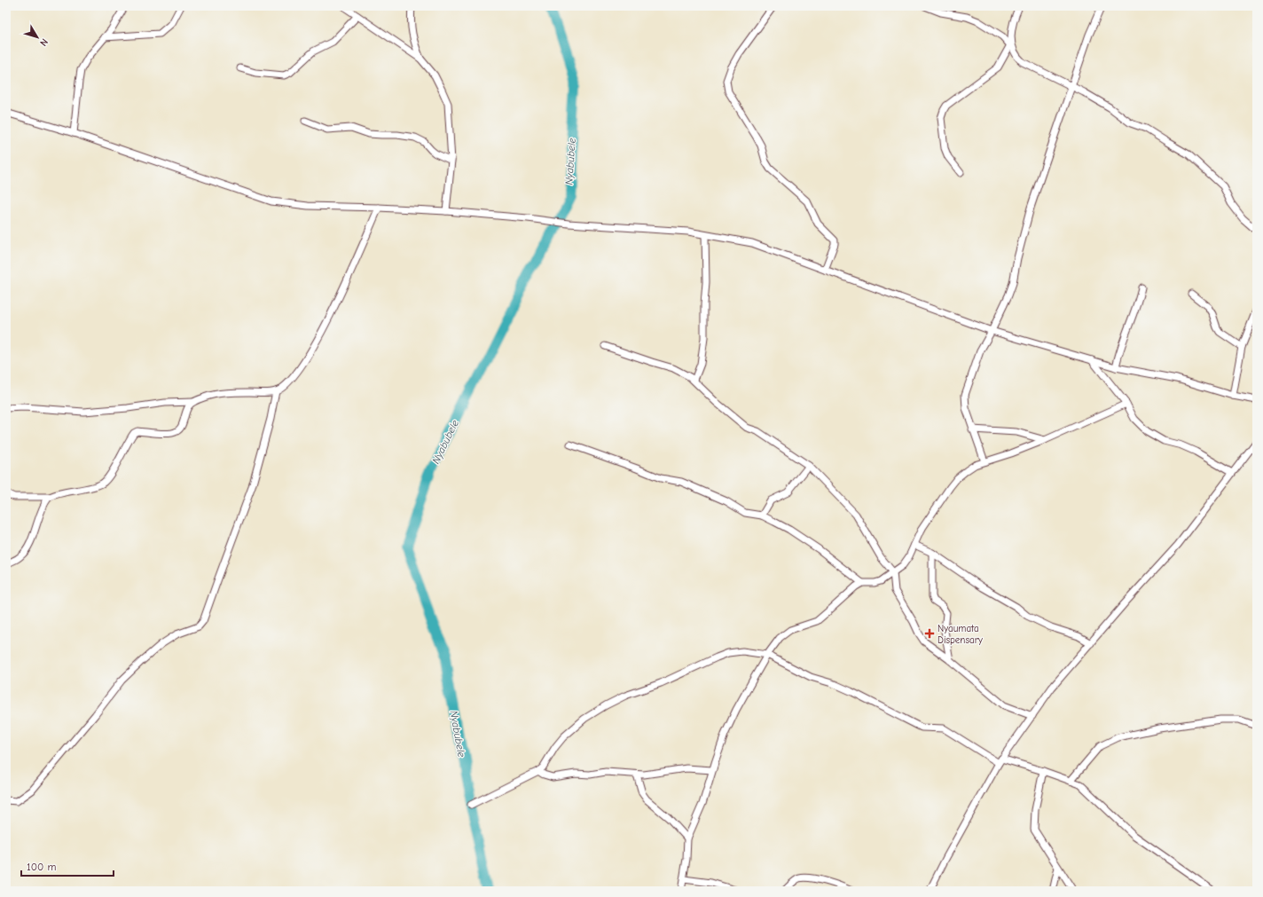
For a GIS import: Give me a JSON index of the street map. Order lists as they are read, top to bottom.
{
  "water": ["Nyabubele"],
  "places": {
    "health": ["Nyaumata Dispensary"]
  },
  "scale_bar": "100 m",
  "north": "bottom right"
}
